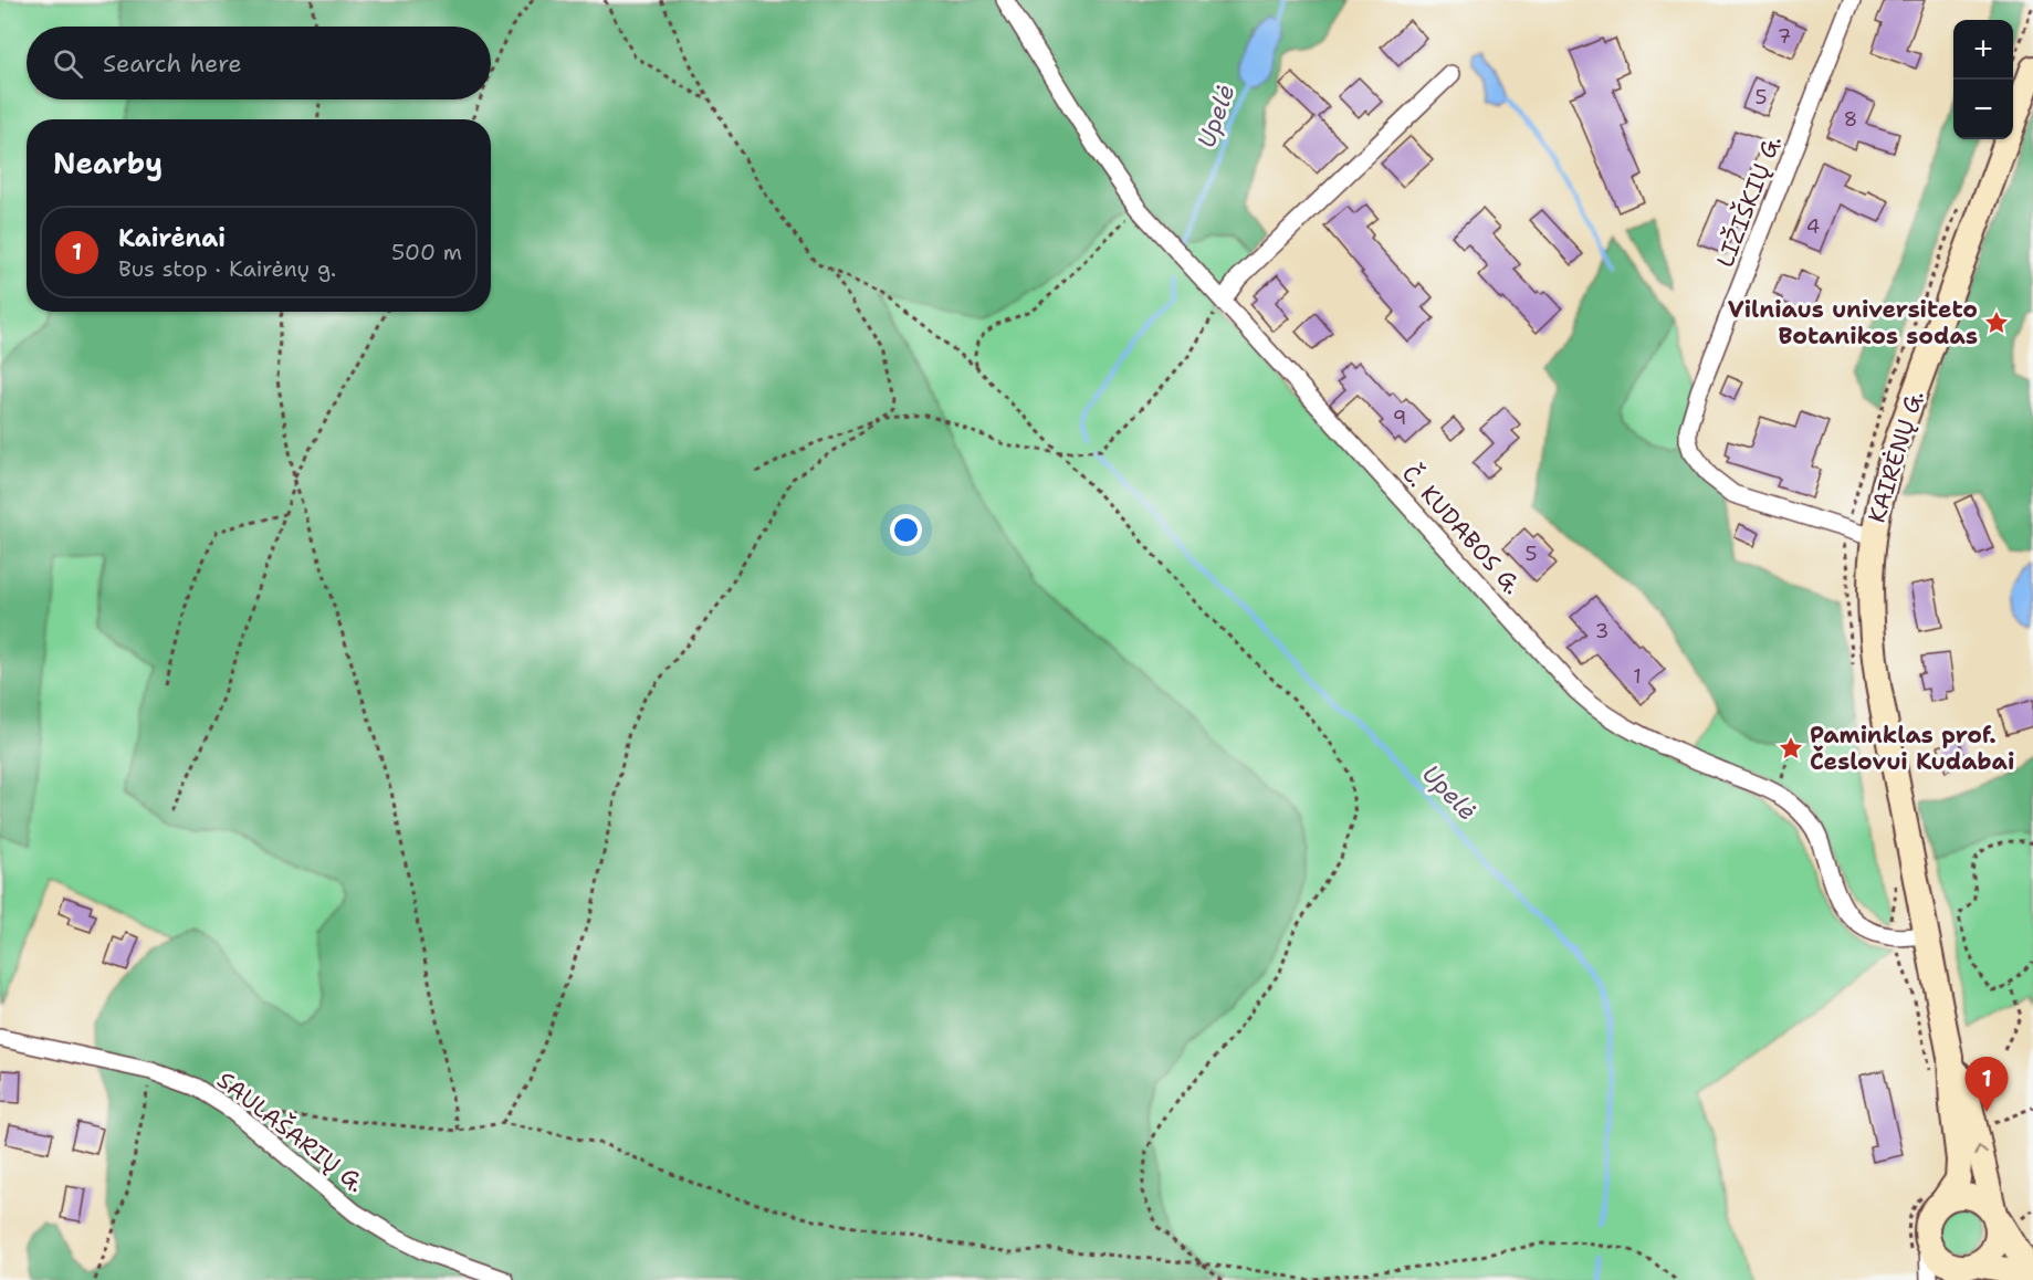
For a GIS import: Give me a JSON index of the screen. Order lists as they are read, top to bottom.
{
  "streets": {
    "main road": ["KAIRĖNŲ G."],
    "street": ["LIŽIŠKIŲ G.", "Č. KUDABOS G.", "SAULAŠARIŲ G."]
  },
  "crossings": [
    ["LIŽIŠKIŲ G.", "KAIRĖNŲ G."],
    ["KAIRĖNŲ G.", "Č. KUDABOS G."]
  ],
  "water": ["Upelė"],
  "places": {
    "place": ["Vilniaus universiteto Botanikos sodas", "Paminklas prof. Česlovui Kudabai"]
  },
  "house_numbers": [
    "7",
    "5",
    "8",
    "4",
    "9",
    "5",
    "3",
    "1"
  ],
  "page": {
    "map_buttons": ["+", "−"],
    "search": "Search here",
    "heading": "Nearby",
    "list": [
      {
        "mark": "1",
        "name": "Kairėnai",
        "note": "Bus stop · Kairėnų g.",
        "value": "500 m"
      }
    ],
    "pins": "1"
  }
}
